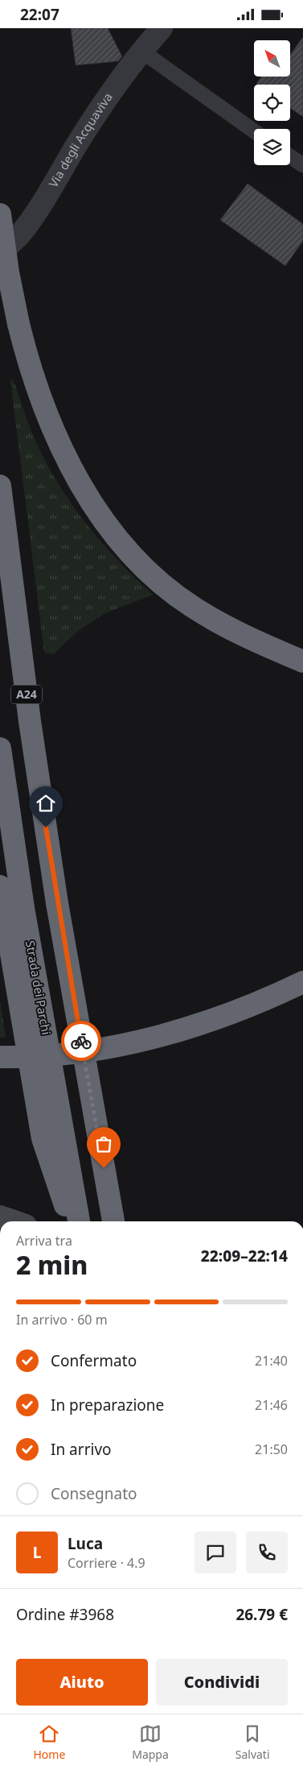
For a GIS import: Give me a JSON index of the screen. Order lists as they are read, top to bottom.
{
  "streets": {
    "highway": ["A24", "Strada dei Parchi"],
    "street": ["Via degli Acquaviva"]
  },
  "north": "top left",
  "page": {
    "status": "22:07",
    "heading": ["2 min", "Arriva tra", "22:09–22:14"],
    "panel": [
      "Luca",
      "Corriere · 4.9",
      "Ordine #3968",
      "26.79 €"
    ],
    "bar": "In arrivo · 60 m",
    "list": [
      ["Confermato", "21:40"],
      ["In preparazione", "21:46"],
      ["In arrivo", "21:50"],
      "Consegnato"
    ],
    "round": "L",
    "buttons": ["Aiuto", "Condividi"],
    "tabs": ["Home", "Mappa", "Salvati"]
  }
}
